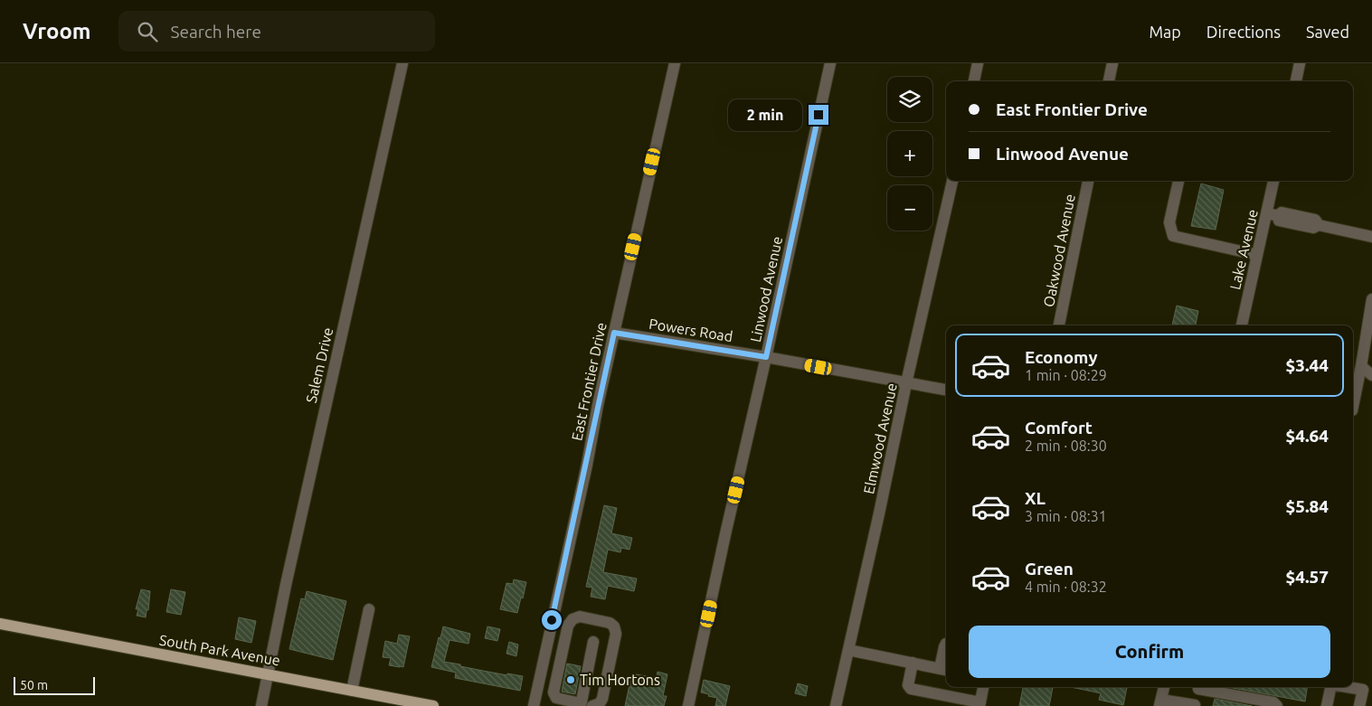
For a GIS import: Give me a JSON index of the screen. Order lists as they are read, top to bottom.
{
  "streets": {
    "main road": ["South Park Avenue"],
    "street": [
      "Lake Avenue",
      "Oakwood Avenue",
      "Linwood Avenue",
      "Powers Road",
      "Salem Drive",
      "East Frontier Drive",
      "Elmwood Avenue"
    ]
  },
  "crossings": [
    ["Linwood Avenue", "Powers Road"],
    ["Powers Road", "East Frontier Drive"],
    ["Powers Road", "Elmwood Avenue"],
    ["Salem Drive", "South Park Avenue"]
  ],
  "places": ["Tim Hortons"],
  "scale_bar": "50 m",
  "page": {
    "header": "Vroom",
    "search": "Search here",
    "nav": ["Map", "Directions", "Saved"],
    "map_buttons": ["+", "−"],
    "banner": ["East Frontier Drive", "Linwood Avenue"],
    "bubble": "2 min",
    "list": [
      {
        "name": "Economy",
        "note": "1 min · 08:29",
        "value": "$3.44"
      },
      {
        "name": "Comfort",
        "note": "2 min · 08:30",
        "value": "$4.64"
      },
      {
        "name": "XL",
        "note": "3 min · 08:31",
        "value": "$5.84"
      },
      {
        "name": "Green",
        "note": "4 min · 08:32",
        "value": "$4.57"
      }
    ],
    "buttons": "Confirm",
    "scale": "50 m"
  }
}
